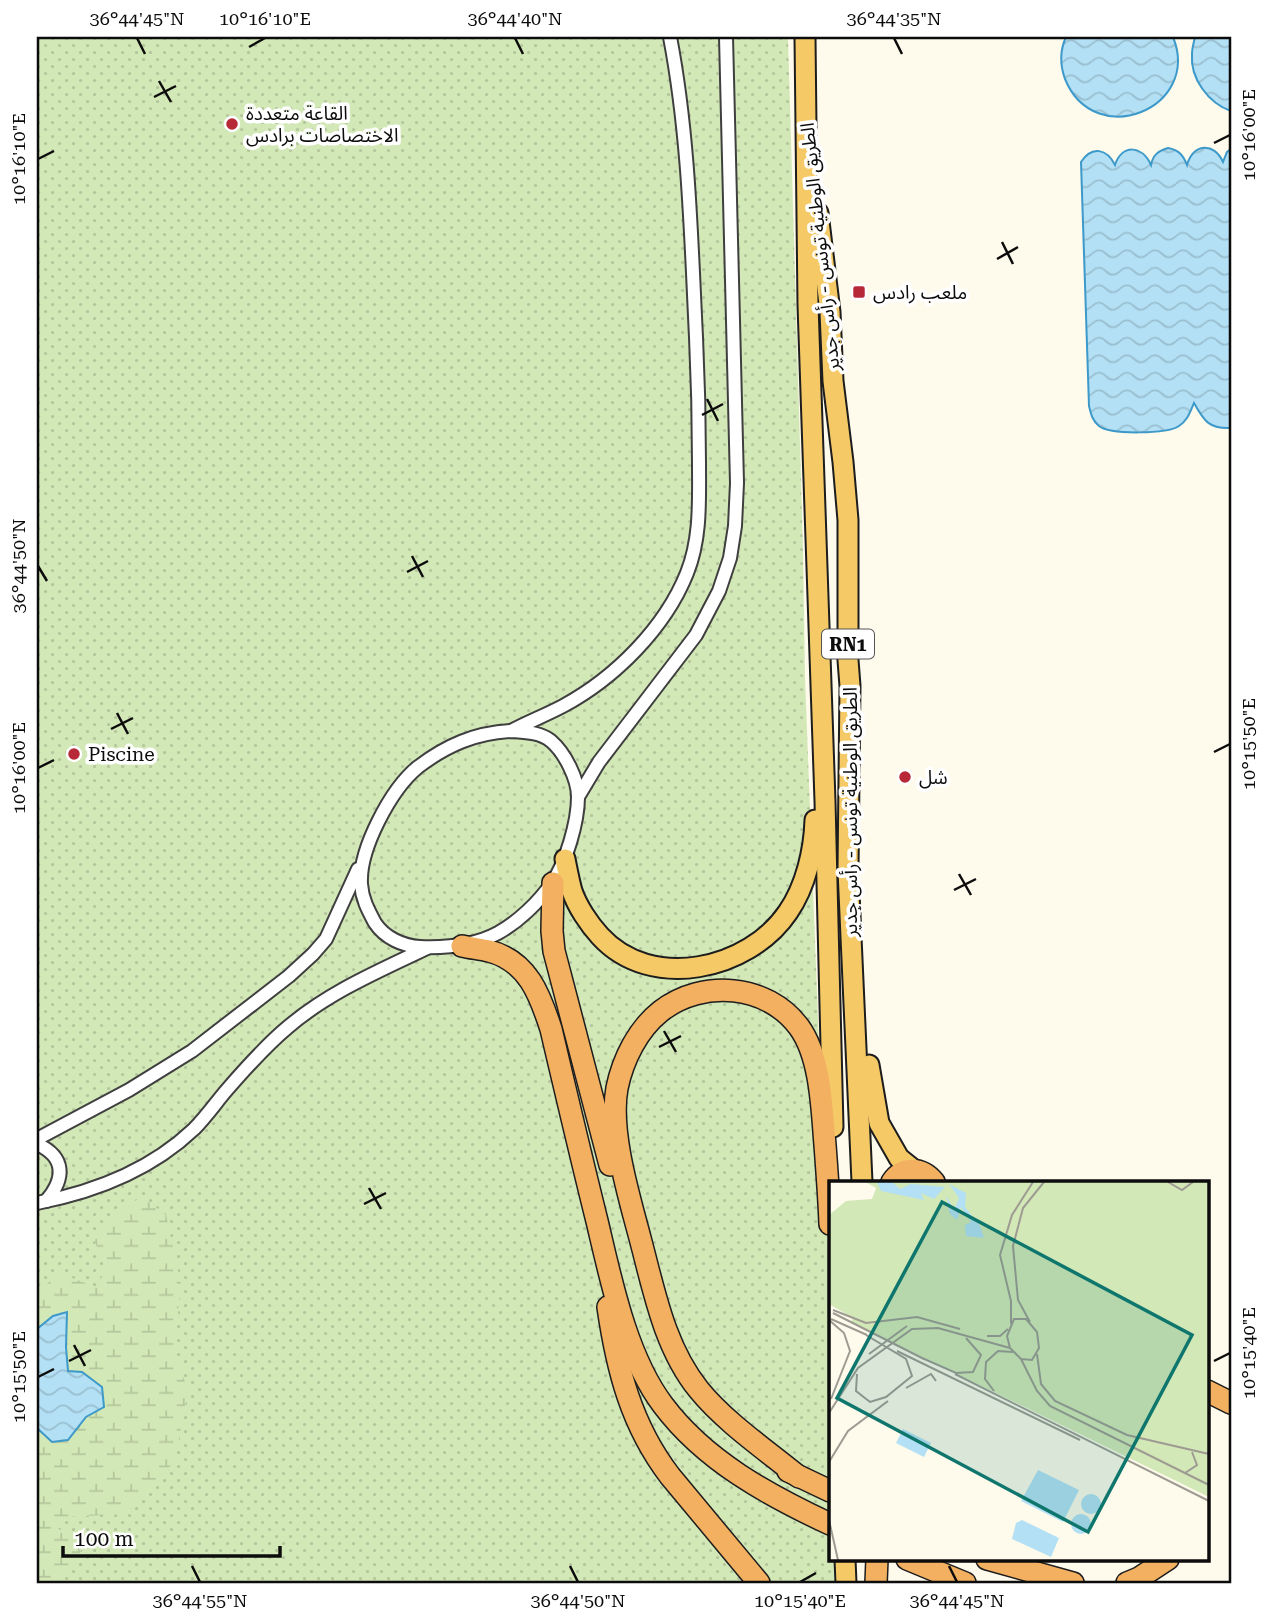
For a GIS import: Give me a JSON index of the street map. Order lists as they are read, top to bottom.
{
  "streets": {
    "main road": ["الطريق الوطنية تونس - رأس جدير", "RN1"]
  },
  "places": {
    "other": ["القاعة متعددة الاختصاصات برادس", "Piscine", "شل"],
    "transit": ["ملعب رادس"]
  },
  "scale_bar": "100 m",
  "coordinates": [
    "36°44'45\"N",
    "10°16'10\"E",
    "36°44'40\"N",
    "36°44'35\"N",
    "10°16'00\"E",
    "36°44'50\"N",
    "10°15'50\"E",
    "10°15'40\"E",
    "36°44'55\"N"
  ]
}
